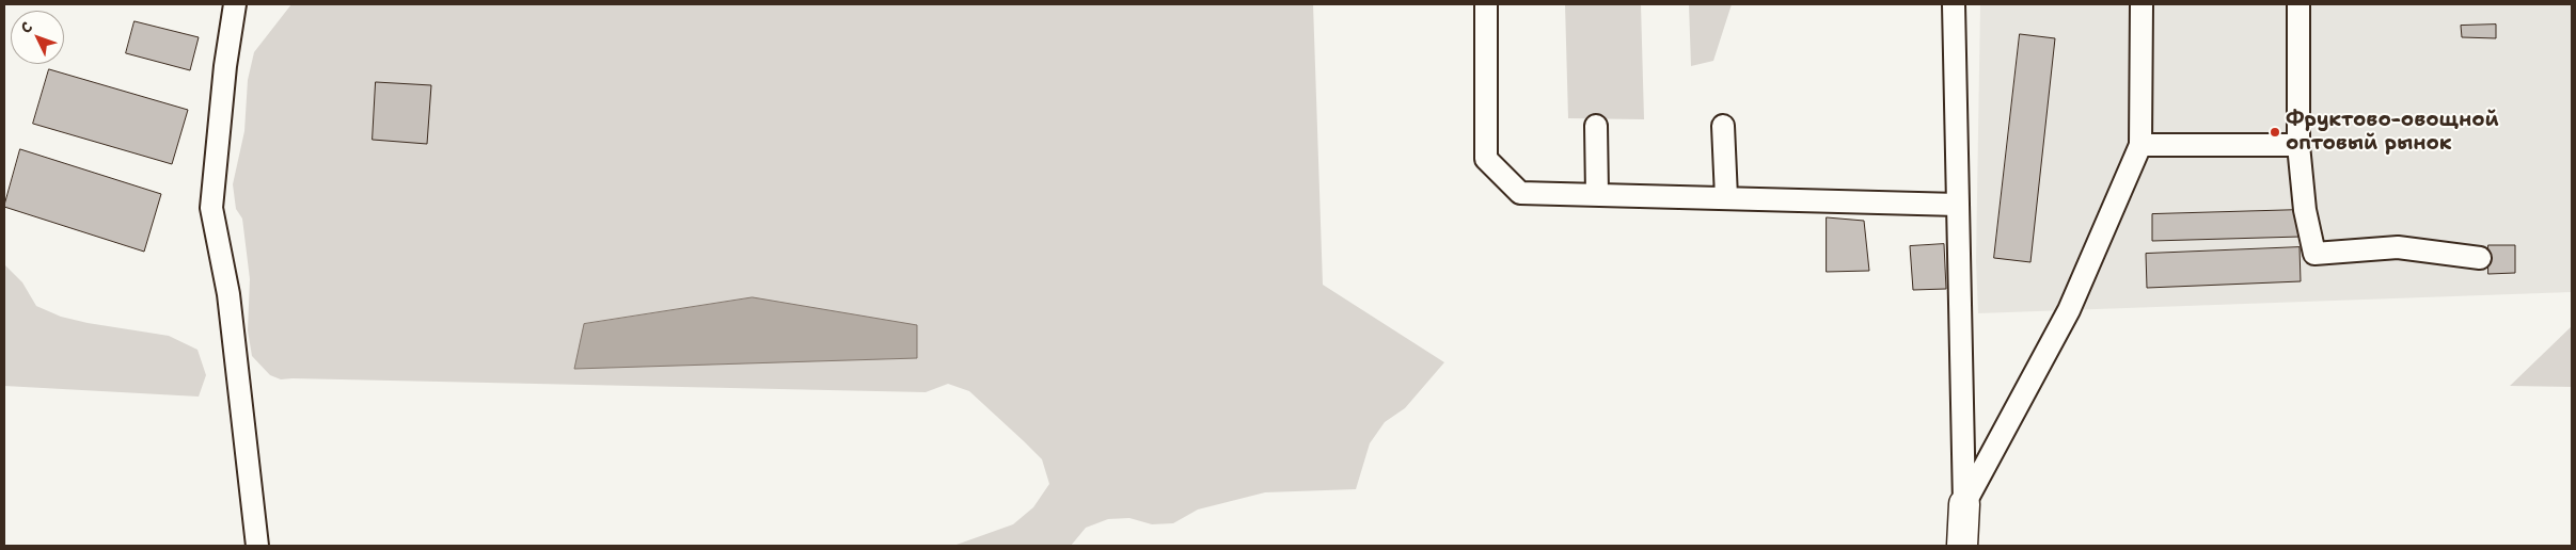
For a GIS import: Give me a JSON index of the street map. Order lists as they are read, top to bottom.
{
  "places": ["Фруктово-овощной оптовый рынок"],
  "north": "top left"
}
